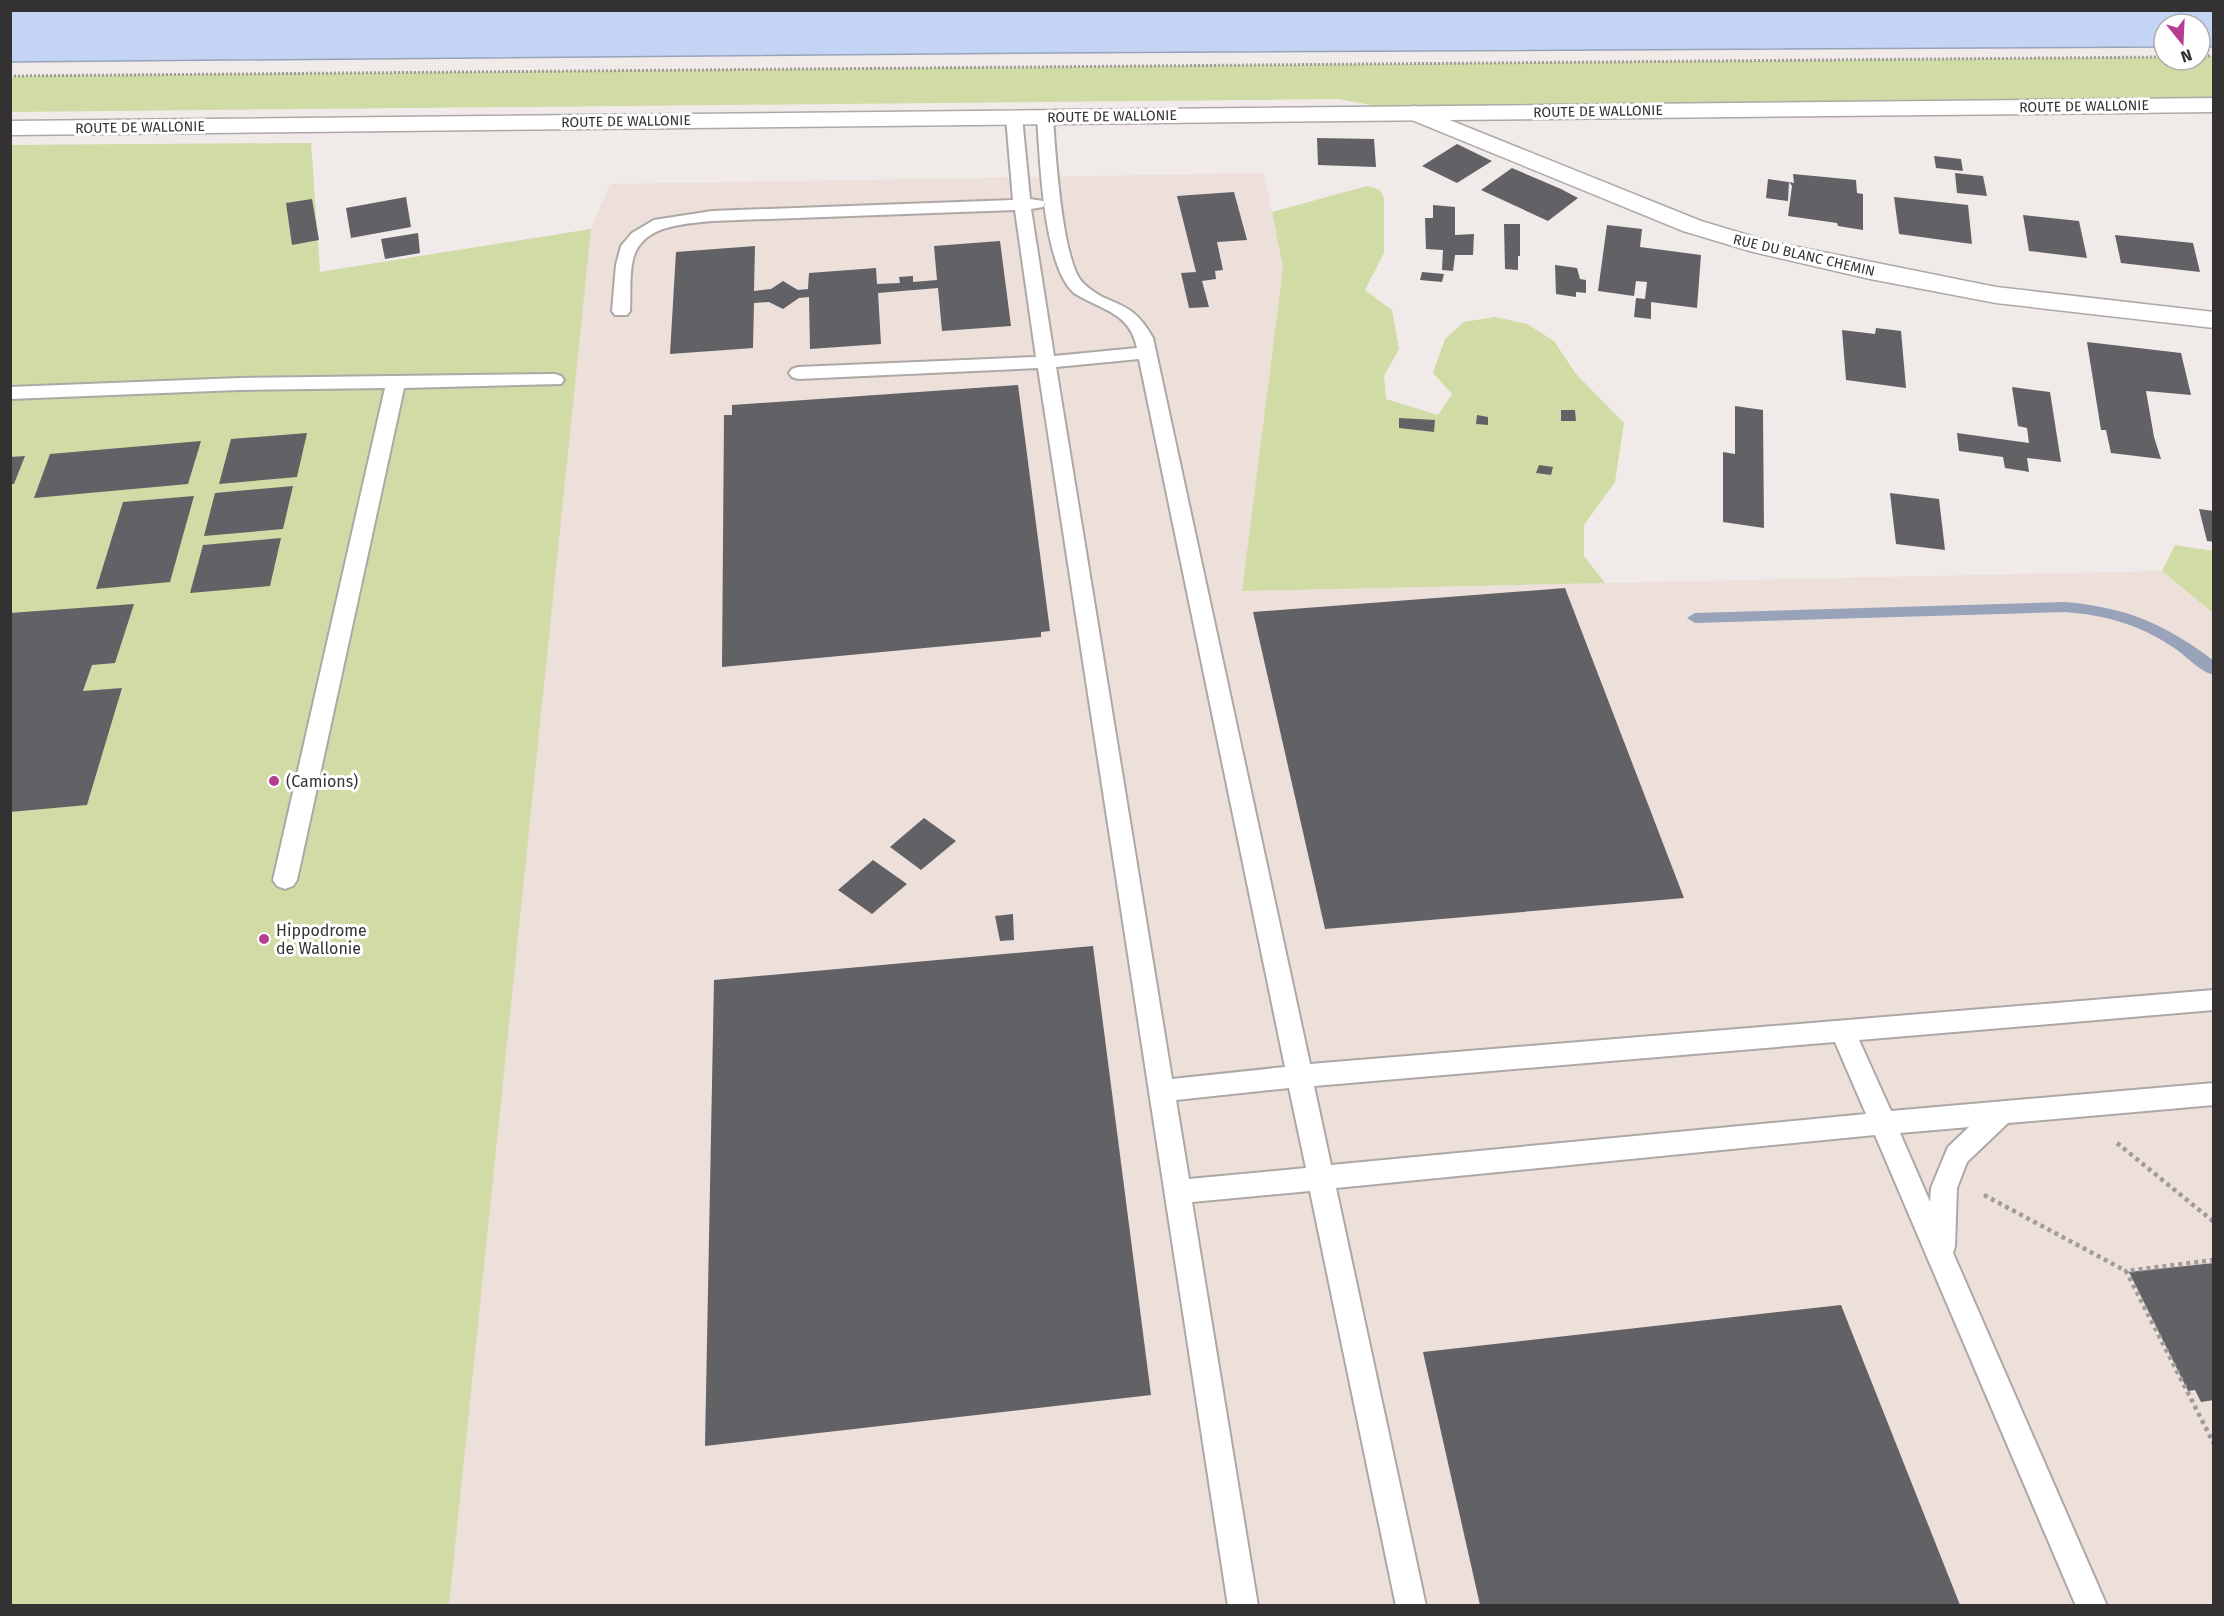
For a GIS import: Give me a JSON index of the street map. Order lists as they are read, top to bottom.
{
  "streets": {
    "main road": ["ROUTE DE WALLONIE", "RUE DU BLANC CHEMIN"]
  },
  "crossings": [
    ["ROUTE DE WALLONIE", "RUE DU BLANC CHEMIN"]
  ],
  "places": ["(Camions)", "Hippodrome de Wallonie"],
  "north": "bottom"
}
